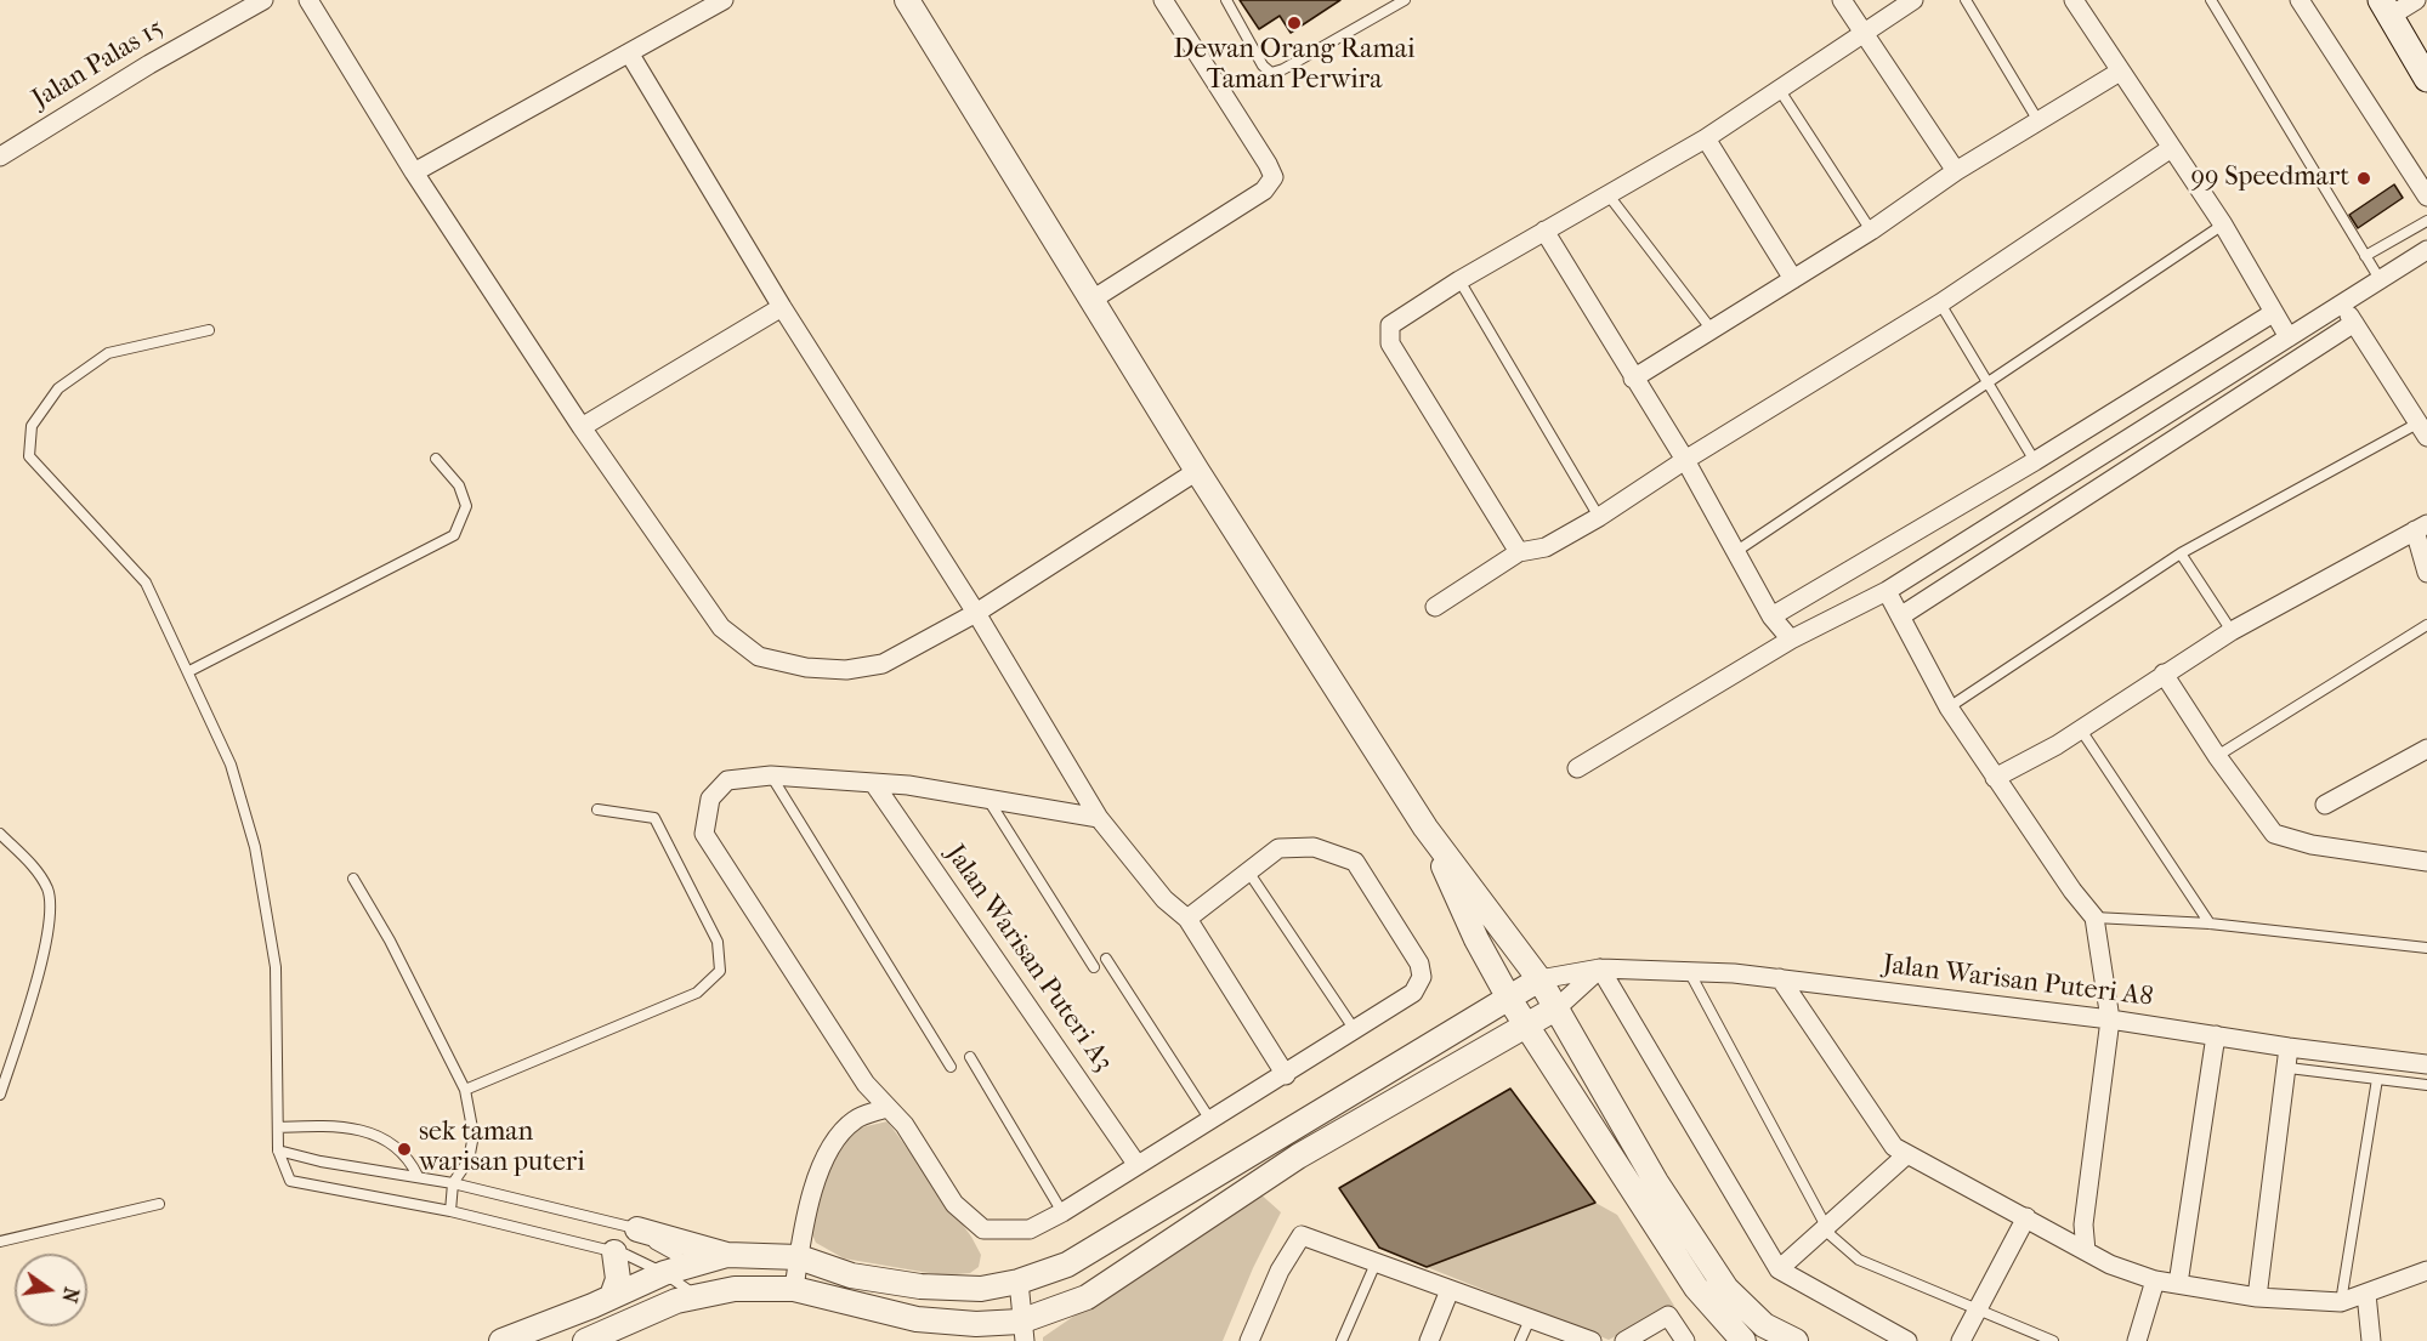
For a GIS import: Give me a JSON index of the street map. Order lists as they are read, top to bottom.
{
  "streets": {
    "street": ["Jalan Palas 15", "Jalan Warisan Puteri A3", "Jalan Warisan Puteri A8"]
  },
  "places": ["Dewan Orang Ramai Taman Perwira", "99 Speedmart", "sek taman warisan puteri"],
  "north": "right"
}
